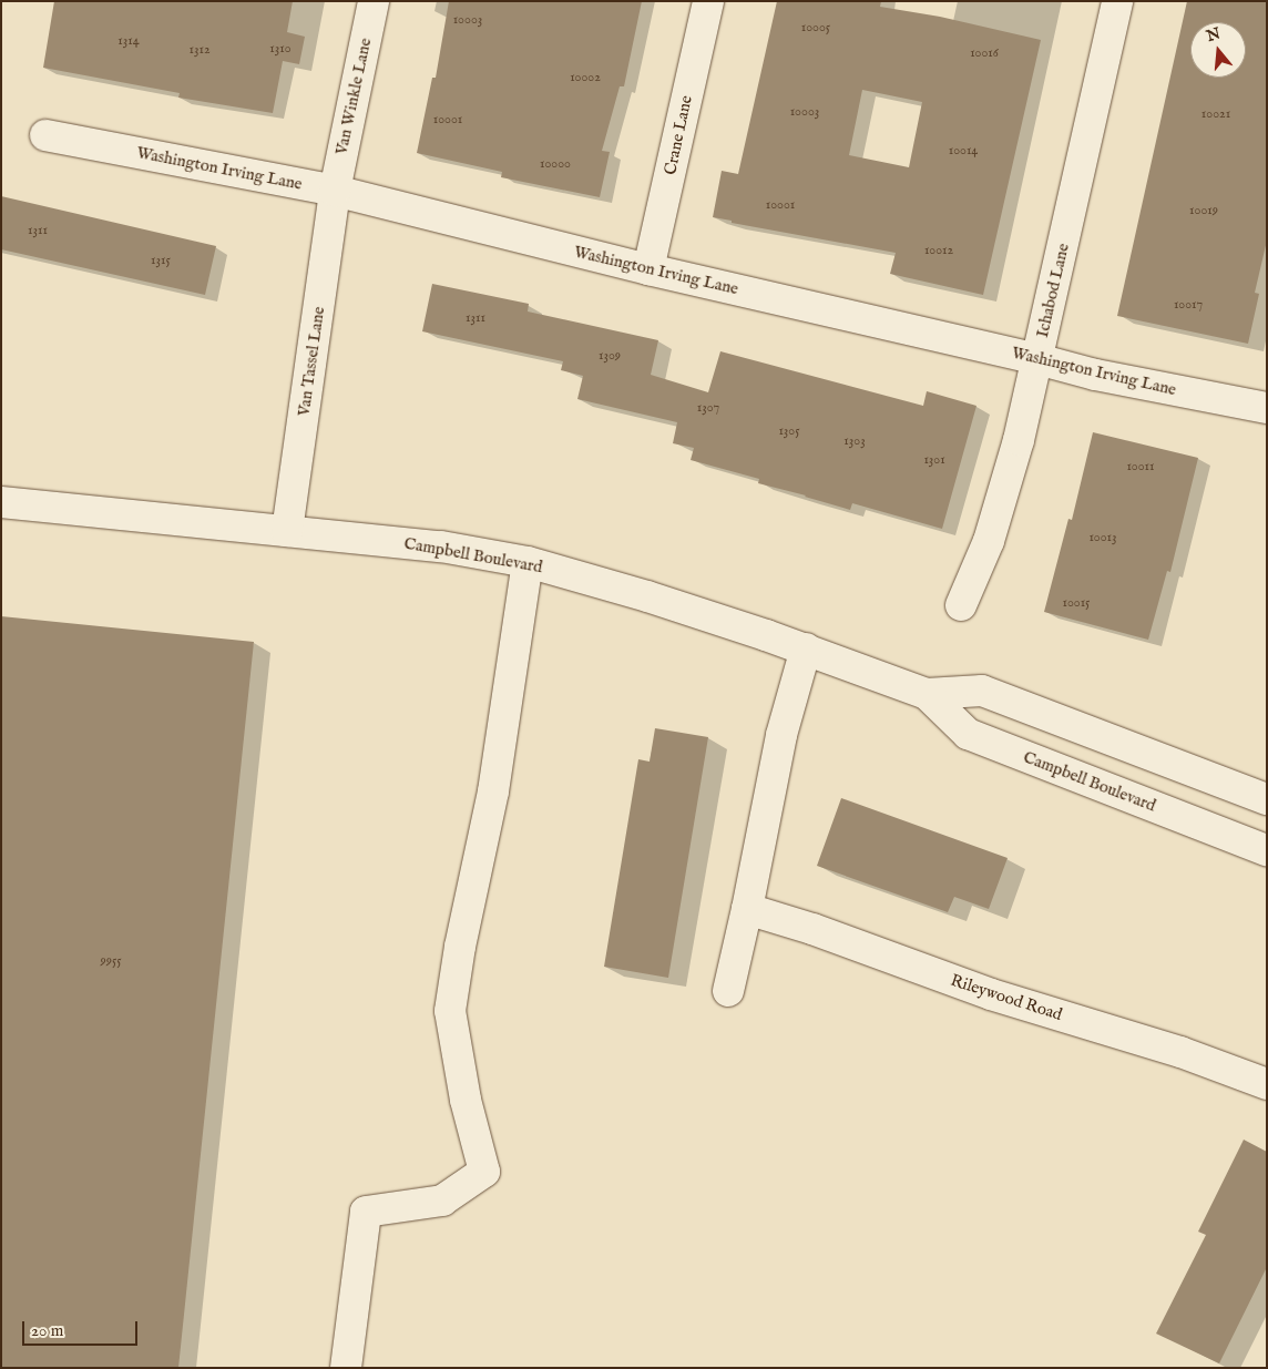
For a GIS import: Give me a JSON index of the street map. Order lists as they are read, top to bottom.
{
  "streets": {
    "street": [
      "Van Winkle Lane",
      "Crane Lane",
      "Washington Irving Lane",
      "Ichabod Lane",
      "Van Tassel Lane",
      "Campbell Boulevard",
      "Rileywood Road"
    ]
  },
  "crossings": [
    ["Van Winkle Lane", "Washington Irving Lane"],
    ["Van Winkle Lane", "Van Tassel Lane"],
    ["Crane Lane", "Washington Irving Lane"],
    ["Washington Irving Lane", "Ichabod Lane"],
    ["Washington Irving Lane", "Van Tassel Lane"],
    ["Van Tassel Lane", "Campbell Boulevard"]
  ],
  "house_numbers": [
    "10003",
    "10005",
    "1314",
    "1310",
    "1312",
    "10016",
    "10002",
    "10003",
    "10021",
    "10001",
    "10014",
    "10000",
    "10001",
    "10019",
    "1311",
    "10012",
    "1315",
    "10017",
    "1311",
    "1309",
    "1307",
    "1305",
    "1303",
    "1301",
    "10011",
    "10013",
    "10015",
    "9955"
  ],
  "scale_bar": "20 m",
  "north": "top"
}
